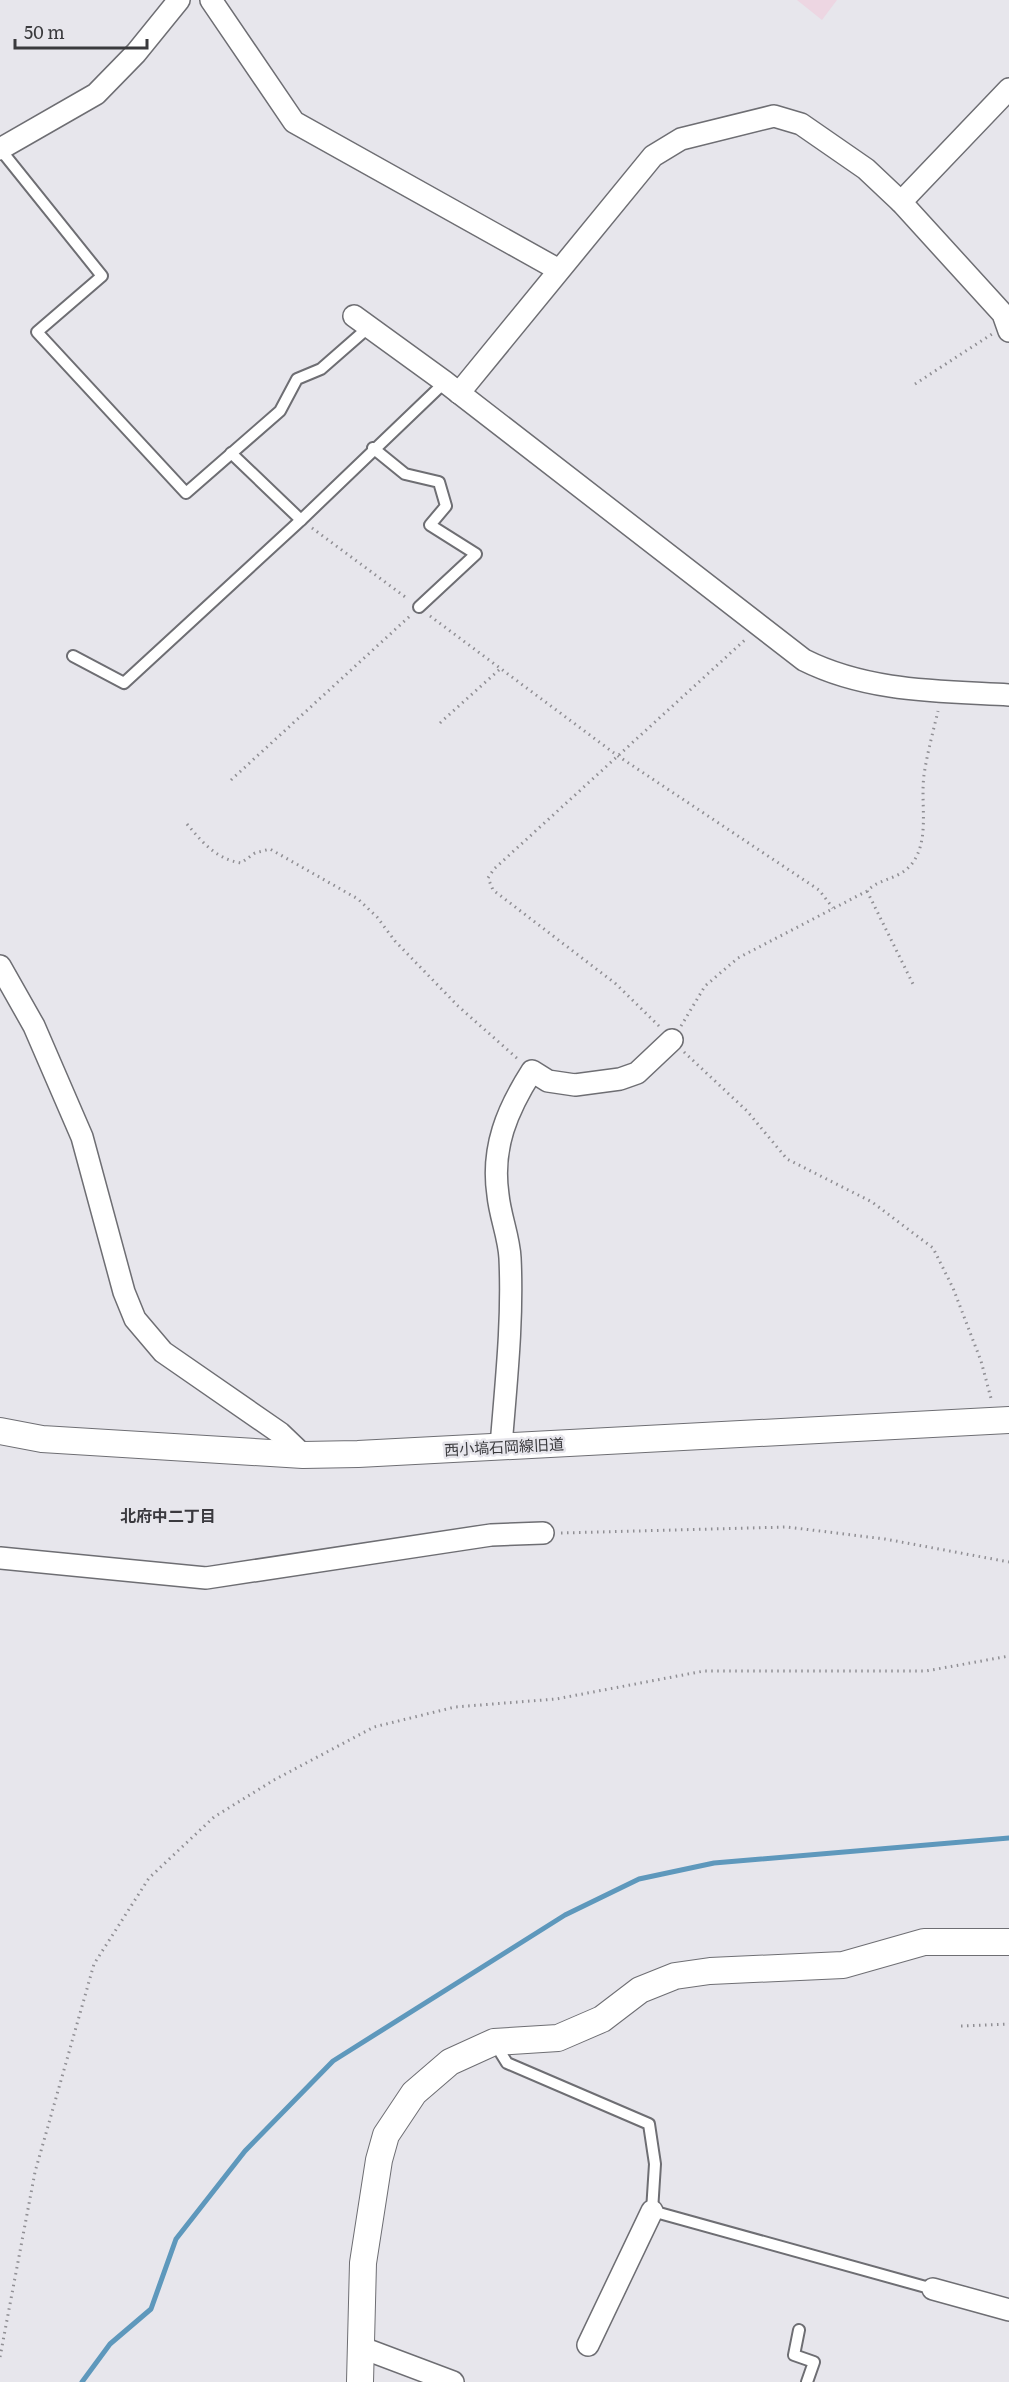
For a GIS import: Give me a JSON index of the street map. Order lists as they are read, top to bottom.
{
  "streets": {
    "street": ["西小塙石岡線旧道"]
  },
  "districts": ["北府中二丁目"],
  "scale_bar": "50 m"
}
